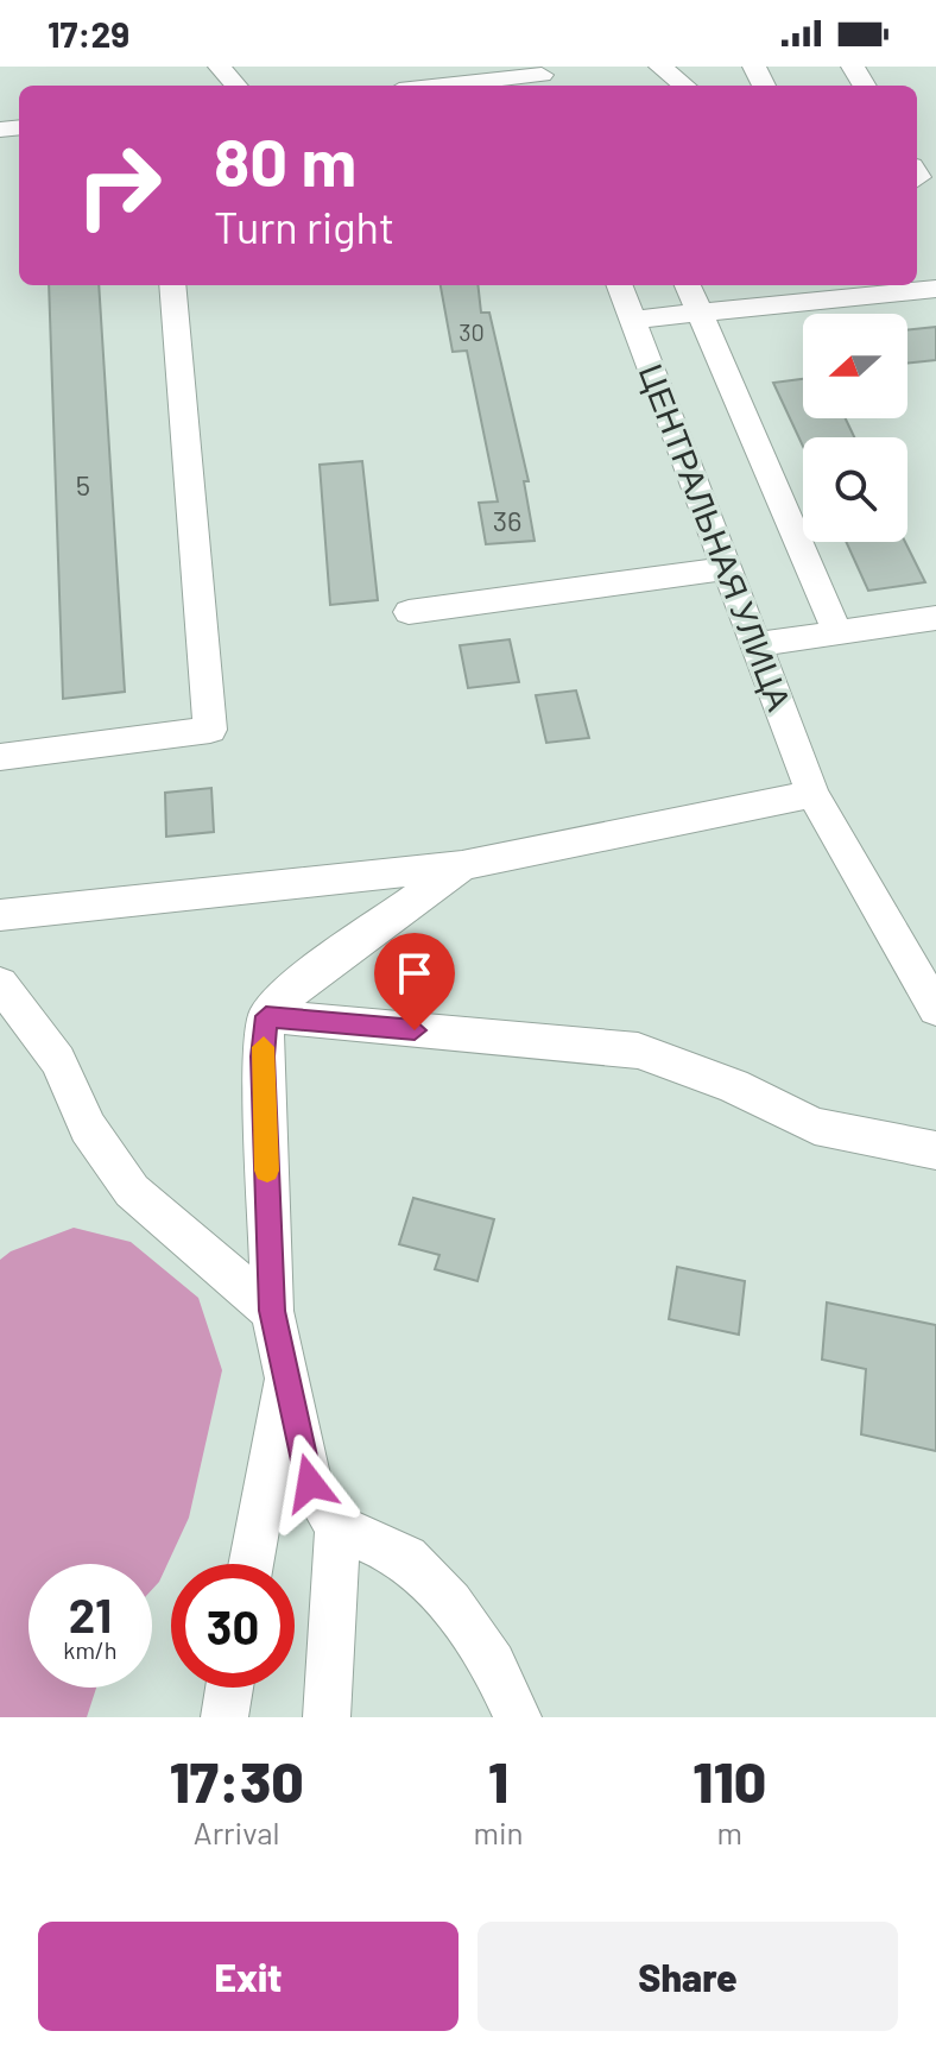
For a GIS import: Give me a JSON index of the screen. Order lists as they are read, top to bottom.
{
  "streets": {
    "street": ["ЦЕНТРАЛЬНАЯ УЛИЦА"]
  },
  "house_numbers": ["30", "5", "36"],
  "north": "left",
  "page": {
    "status": "17:29",
    "turn": ["80 m", "Turn right"],
    "speed": "21 km/h",
    "limit": "30",
    "eta": [
      "17:30",
      "Arrival",
      "1",
      "min",
      "110",
      "m"
    ],
    "buttons": ["Exit", "Share"]
  }
}
